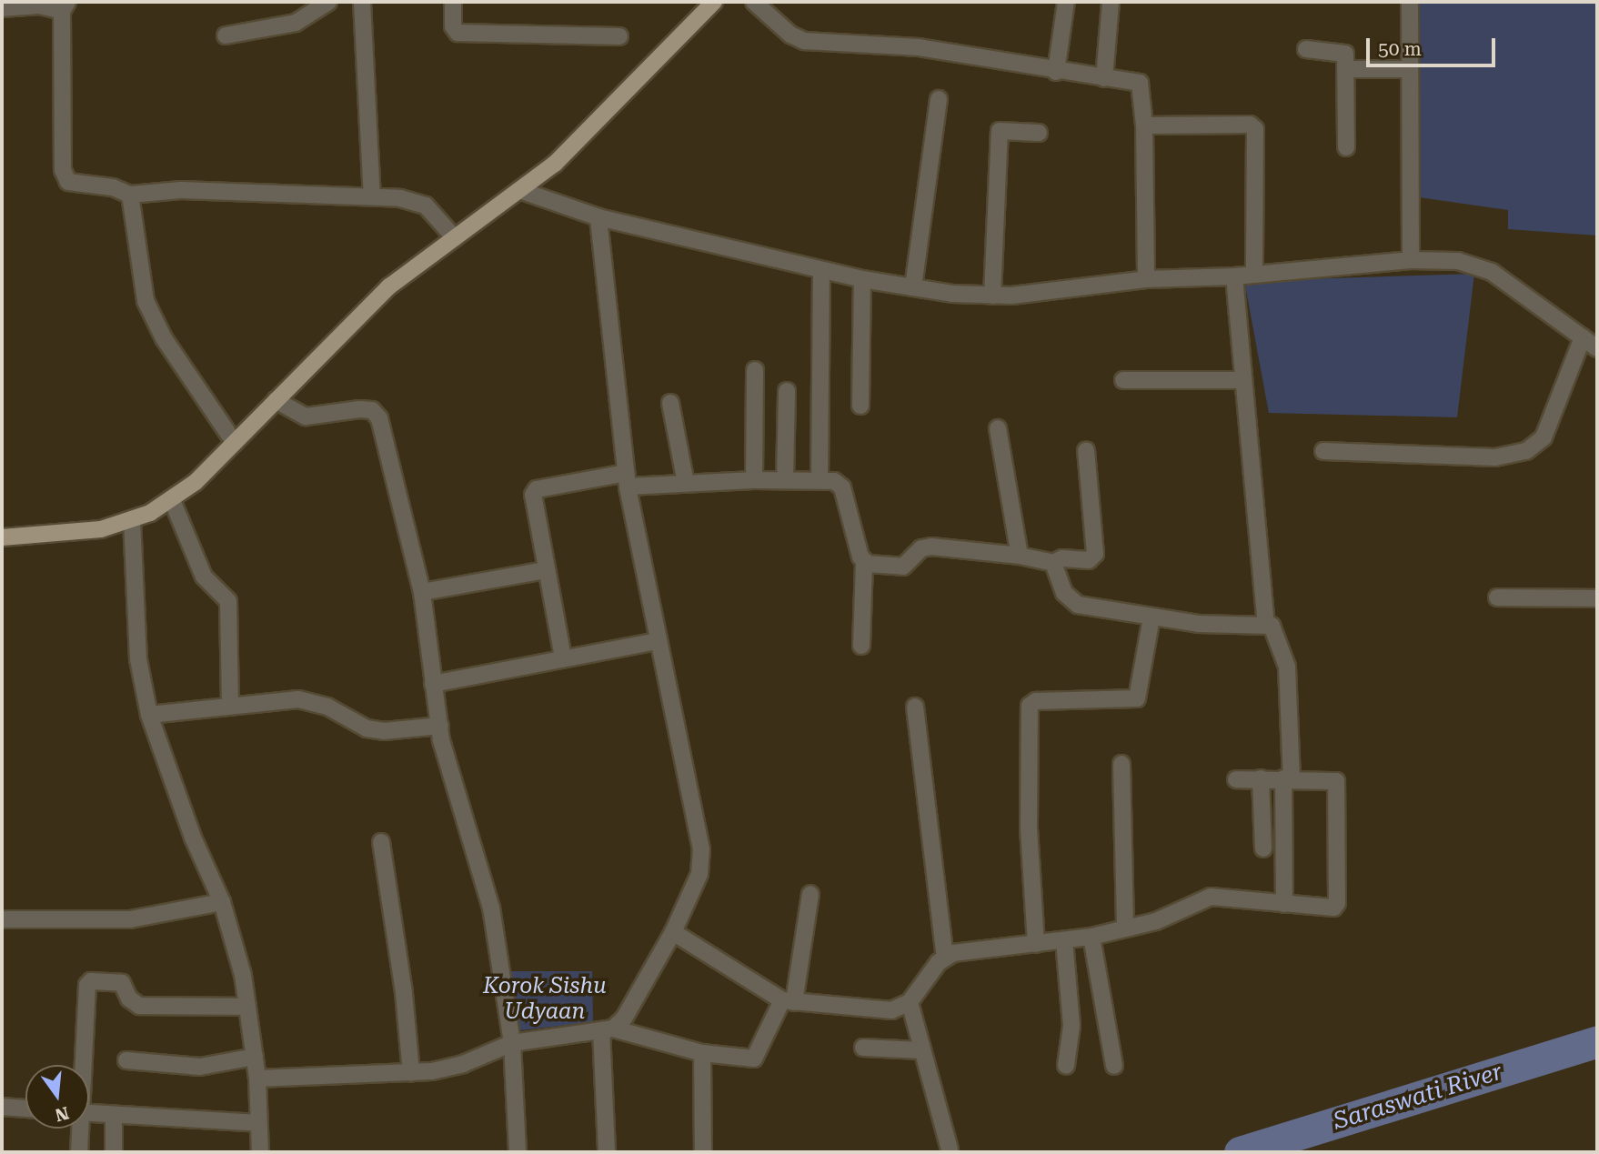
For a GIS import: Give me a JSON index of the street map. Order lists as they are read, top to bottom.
{
  "water": ["Saraswati River"],
  "parks": ["Korok Sishu Udyaan"],
  "scale_bar": "50 m",
  "north": "bottom"
}
